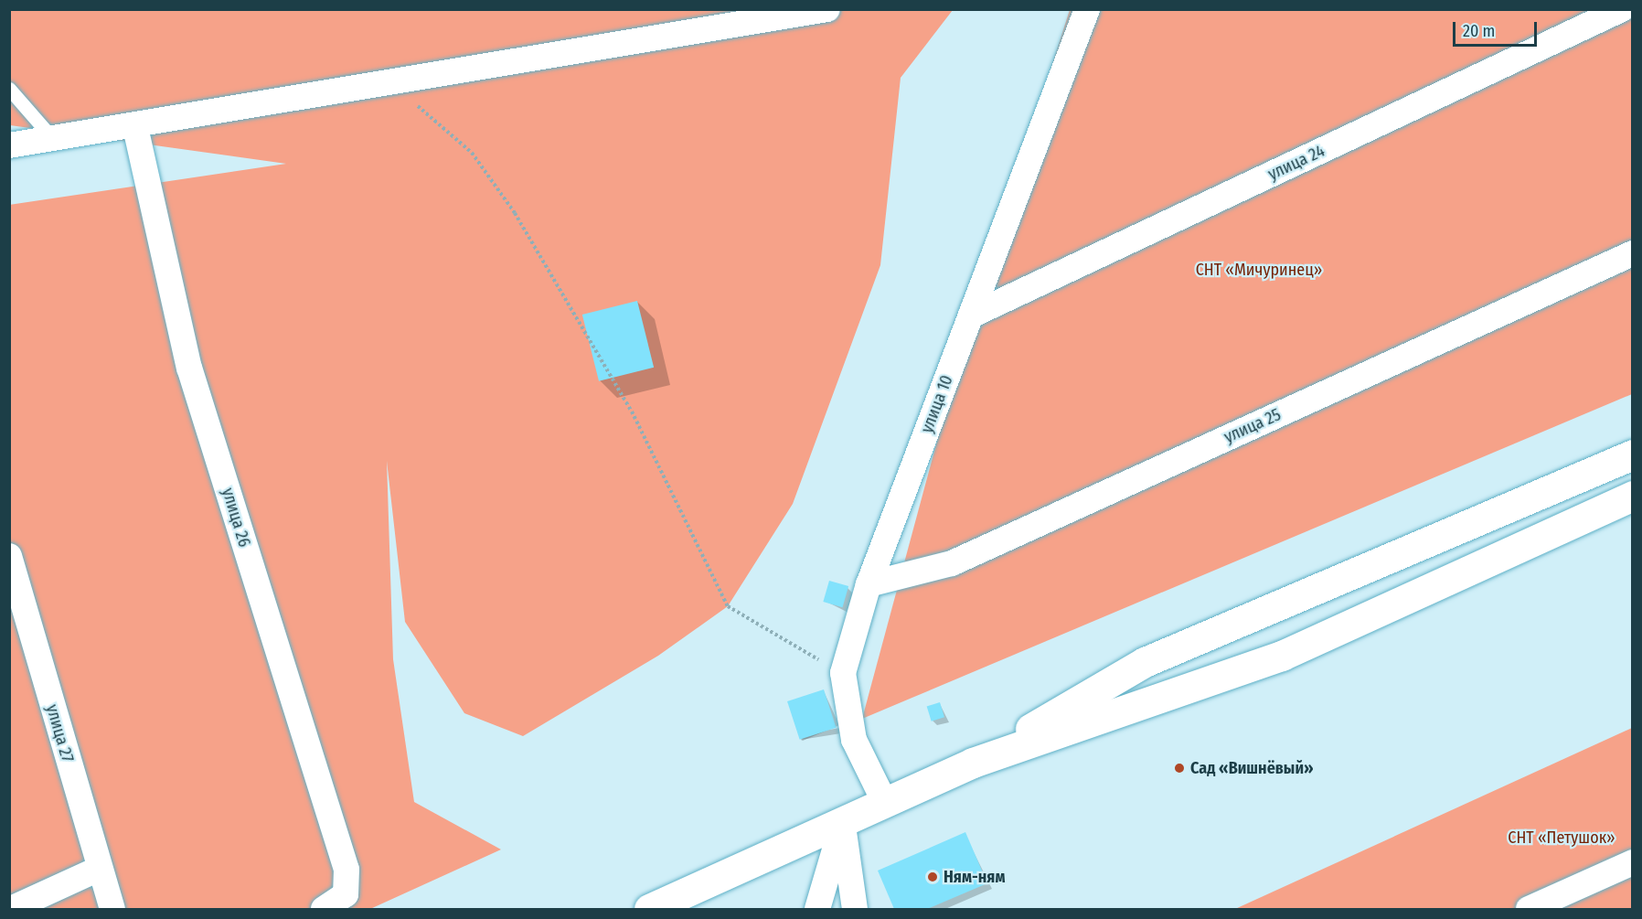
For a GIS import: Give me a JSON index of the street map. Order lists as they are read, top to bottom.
{
  "streets": {
    "street": [
      "улица 24",
      "улица 10",
      "улица 25",
      "улица 26",
      "улица 27"
    ]
  },
  "crossings": [
    ["улица 24", "улица 10"],
    ["улица 10", "улица 25"]
  ],
  "parks": ["СНТ «Мичуринец»", "СНТ «Петушок»"],
  "places": ["Сад «Вишнёвый»", "Ням-ням"],
  "scale_bar": "20 m"
}
